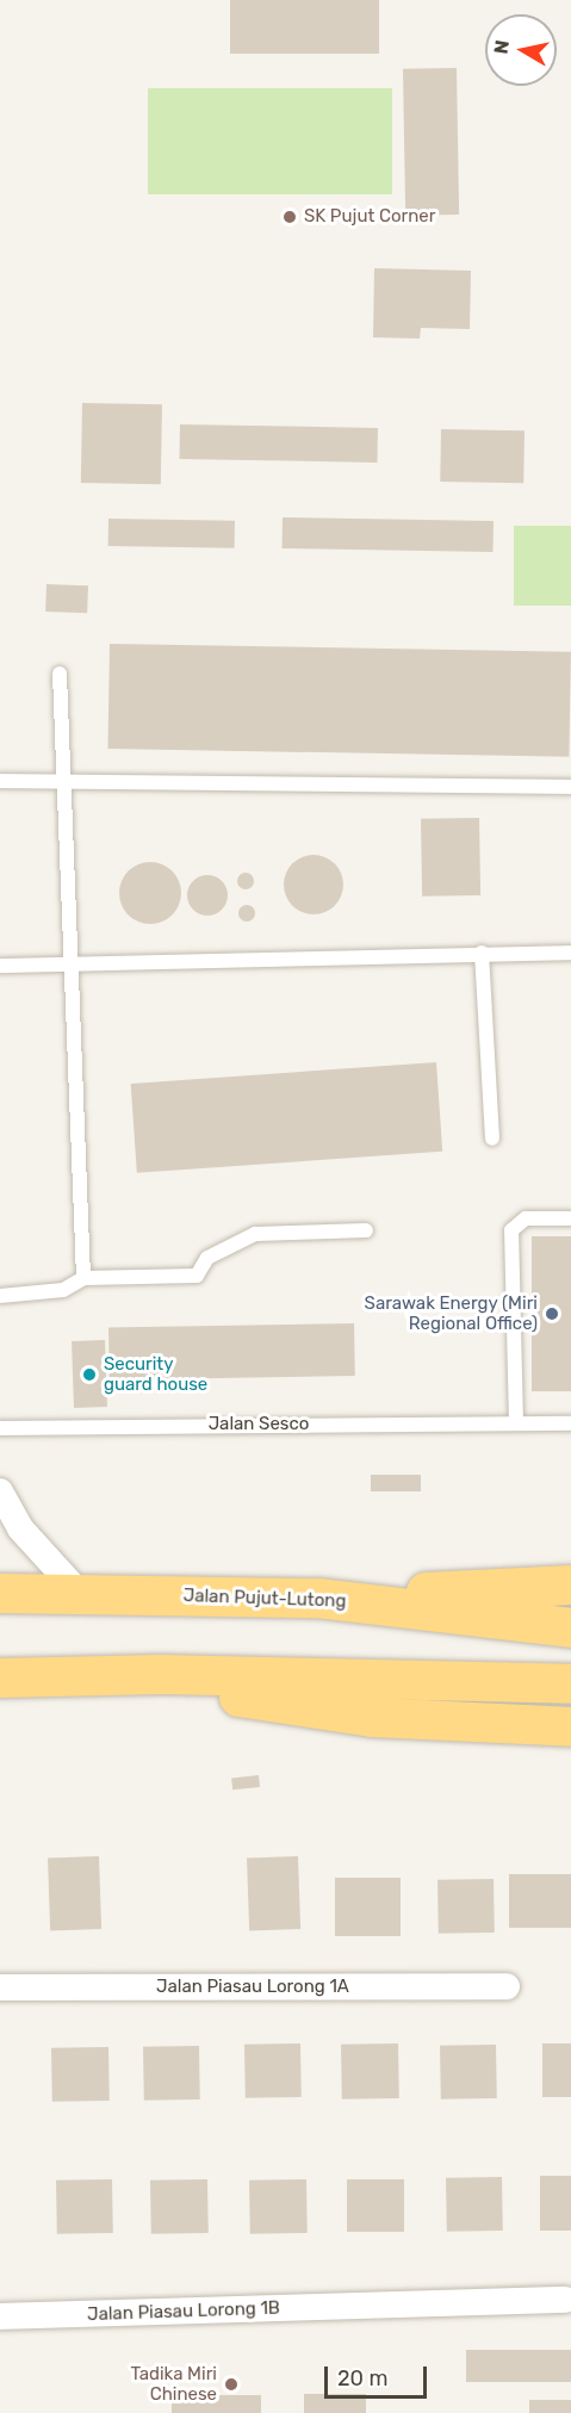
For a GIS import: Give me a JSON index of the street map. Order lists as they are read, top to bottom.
{
  "streets": {
    "highway": ["Jalan Pujut-Lutong"],
    "street": ["Jalan Piasau Lorong 1A", "Jalan Piasau Lorong 1B"],
    "lane": ["Jalan Sesco"]
  },
  "places": [
    "SK Pujut Corner",
    "Sarawak Energy (Miri Regional Office)",
    "Security guard house",
    "Tadika Miri Chinese"
  ],
  "scale_bar": "20 m",
  "north": "left"
}
